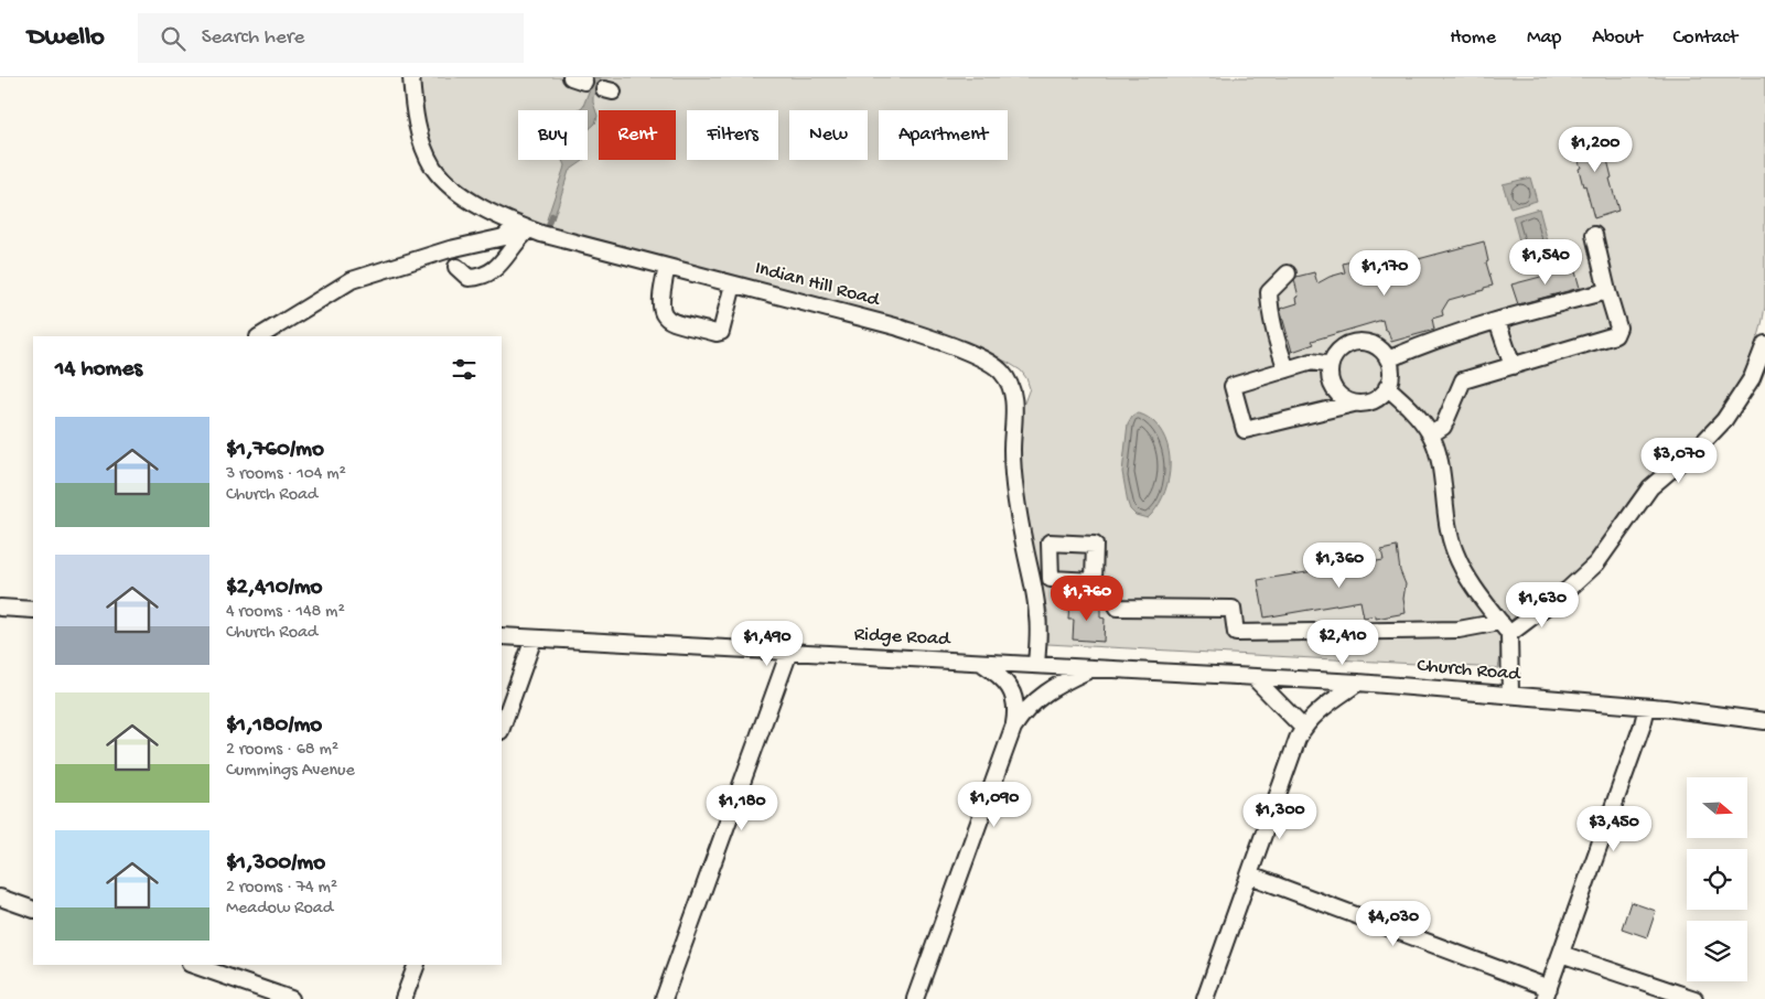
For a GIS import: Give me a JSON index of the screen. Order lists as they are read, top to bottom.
{
  "streets": {
    "street": ["Indian Hill Road", "Ridge Road", "Church Road"]
  },
  "crossings": [
    ["Indian Hill Road", "Ridge Road"],
    ["Indian Hill Road", "Church Road"],
    ["Ridge Road", "Church Road"]
  ],
  "north": "right",
  "page": {
    "header": "Dwello",
    "search": "Search here",
    "nav": [
      "Home",
      "Map",
      "About",
      "Contact"
    ],
    "chip": [
      "Buy",
      "Rent",
      "Filters",
      "New",
      "Apartment"
    ],
    "price": [
      "$1,200",
      "$1,540",
      "$1,170",
      "$3,070",
      "$1,360",
      "$1,760",
      "$1,630",
      "$2,410",
      "$1,490",
      "$1,090",
      "$1,180",
      "$1,300",
      "$3,450",
      "$4,030"
    ],
    "heading": "14 homes",
    "list": [
      {
        "name": "$1,760/mo",
        "note": "3 rooms · 104 m² · Church Road"
      },
      {
        "name": "$2,410/mo",
        "note": "4 rooms · 148 m² · Church Road"
      },
      {
        "name": "$1,180/mo",
        "note": "2 rooms · 68 m² · Cummings Avenue"
      },
      {
        "name": "$1,300/mo",
        "note": "2 rooms · 74 m² · Meadow Road"
      }
    ]
  }
}
